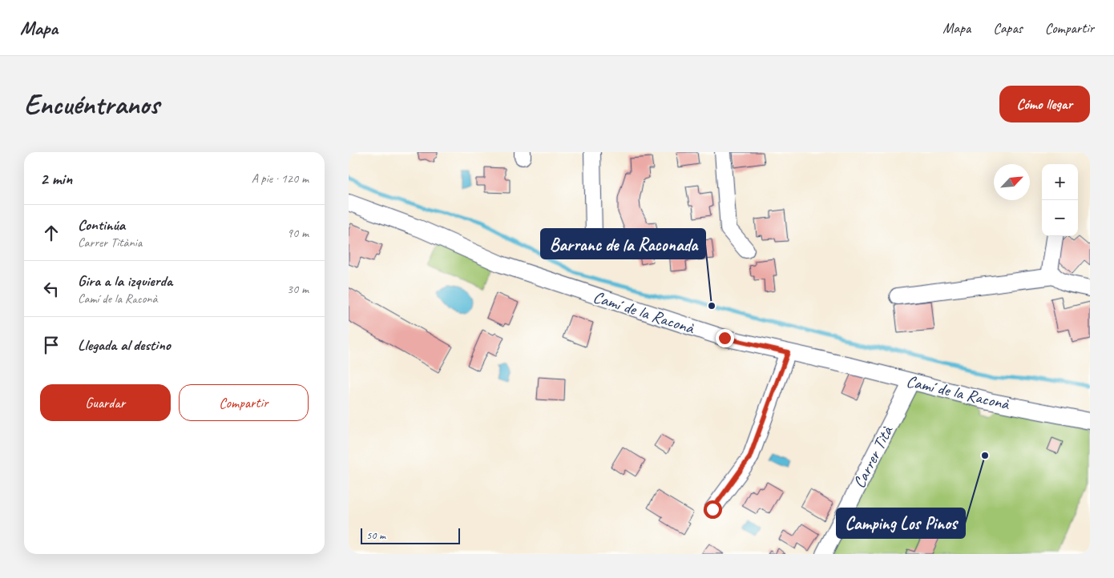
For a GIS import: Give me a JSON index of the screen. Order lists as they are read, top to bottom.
{
  "streets": {
    "street": ["Camí de la Raconà", "Carrer Tità"]
  },
  "crossings": [
    ["Camí de la Raconà", "Carrer Tità"]
  ],
  "places": ["Barranc de la Raconada", "Camping Los Pinos"],
  "scale_bar": "50 m",
  "north": "top right",
  "page": {
    "header": "Mapa",
    "nav": ["Mapa", "Capas", "Compartir"],
    "buttons": [
      "Cómo llegar",
      ["Guardar", "Compartir"]
    ],
    "title": "Encuéntranos",
    "heading": ["2 min", "A pie · 120 m"],
    "map_buttons": ["+", "−"],
    "list": [
      ["Continúa", "Carrer Titània", "90 m"],
      ["Gira a la izquierda", "Camí de la Raconà", "30 m"],
      "Llegada al destino"
    ],
    "scale": "50 m"
  }
}
